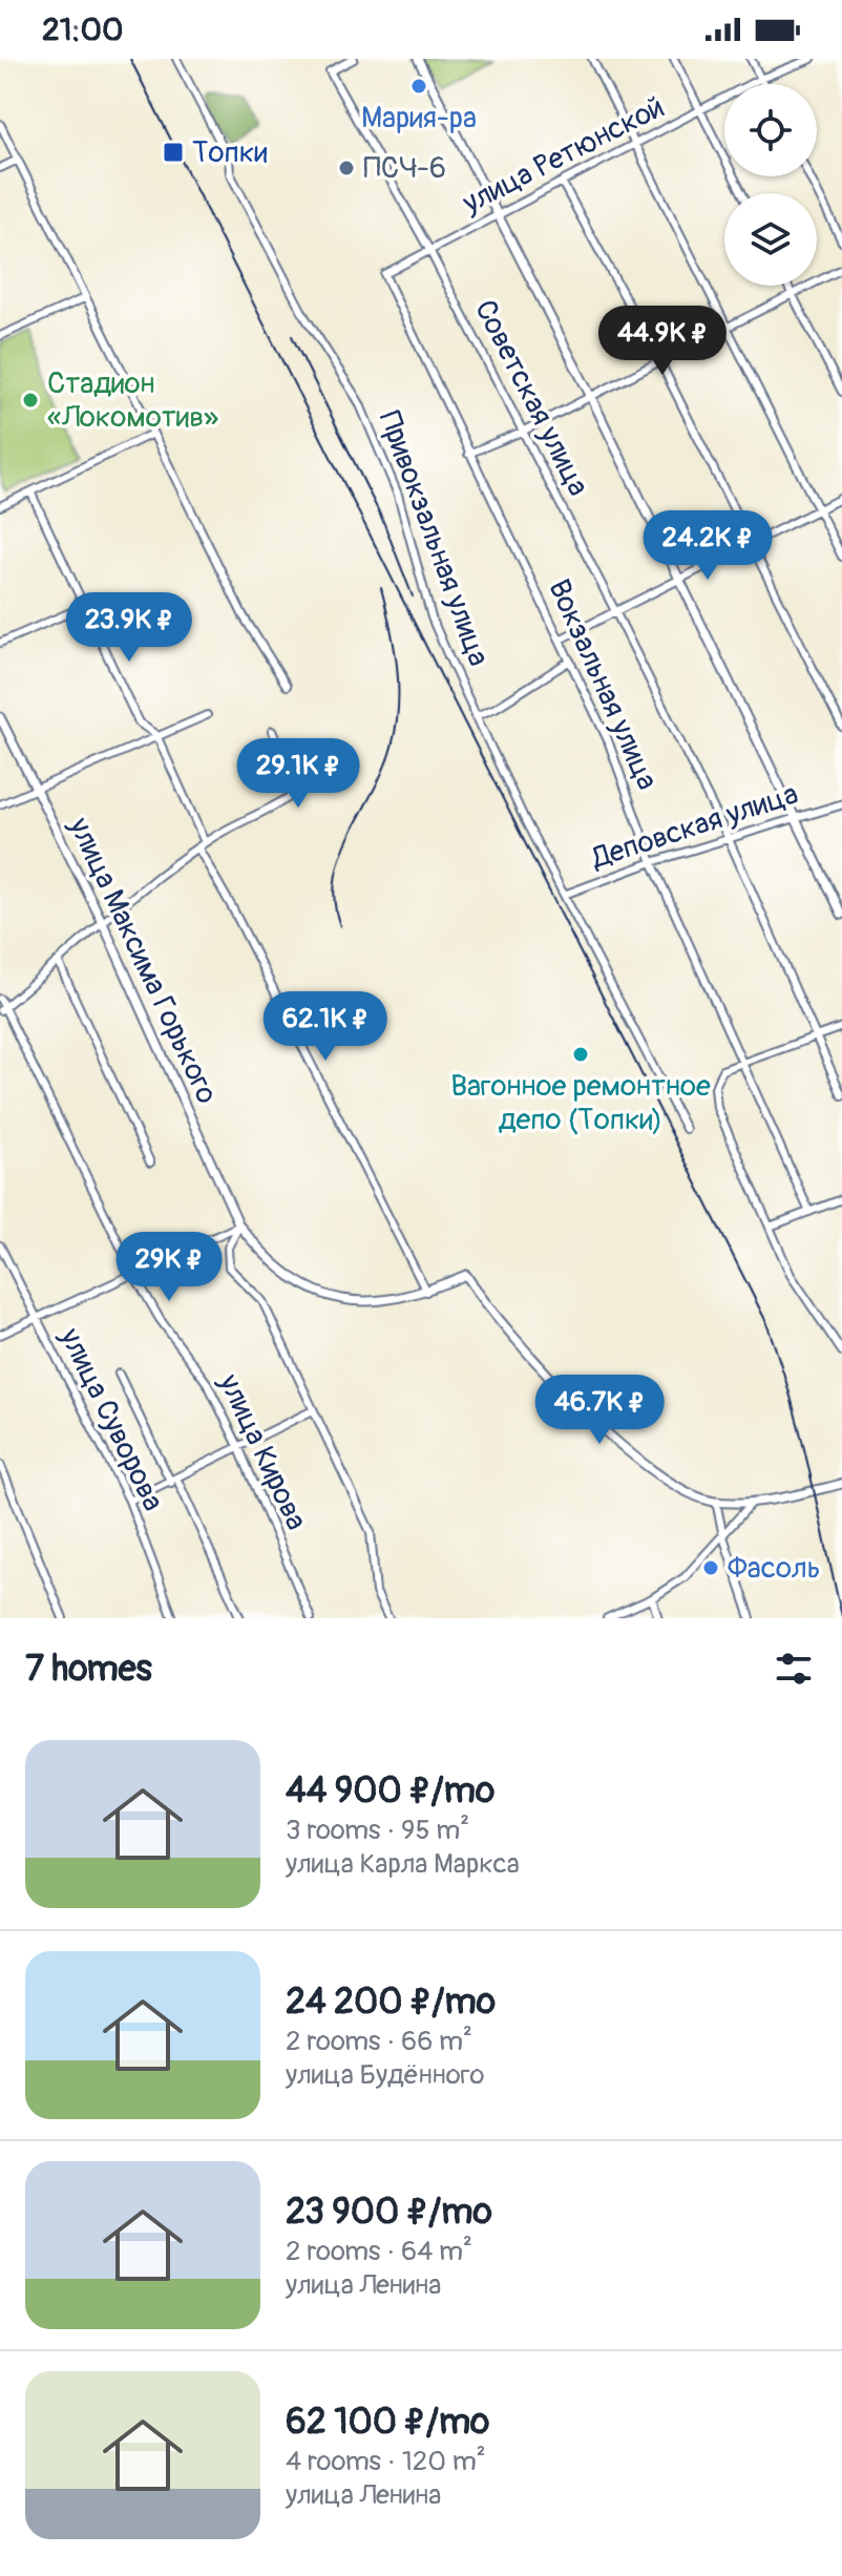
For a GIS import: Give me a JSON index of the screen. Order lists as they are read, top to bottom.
{
  "streets": {
    "street": [
      "улица Ретюнской",
      "Советская улица",
      "Привокзальная улица",
      "Вокзальная улица",
      "Деповская улица",
      "улица Максима Горького",
      "улица Суворова",
      "улица Кирова"
    ]
  },
  "crossings": [
    ["улица Ретюнской", "Советская улица"],
    ["улица Ретюнской", "Вокзальная улица"],
    ["Советская улица", "Деповская улица"],
    ["Привокзальная улица", "Деповская улица"],
    ["Вокзальная улица", "Деповская улица"]
  ],
  "places": {
    "other": [
      "Мария-ра",
      "ПСЧ-6",
      "Стадион «Локомотив»",
      "Вагонное ремонтное депо (Топки)",
      "Фасоль"
    ],
    "transit": ["Топки"]
  },
  "page": {
    "status": "21:00",
    "price": [
      "44.9K ₽",
      "24.2K ₽",
      "23.9K ₽",
      "29.1K ₽",
      "62.1K ₽",
      "29K ₽",
      "46.7K ₽"
    ],
    "heading": "7 homes",
    "list": [
      {
        "name": "44 900 ₽/mo",
        "note": "3 rooms · 95 m² · улица Карла Маркса"
      },
      {
        "name": "24 200 ₽/mo",
        "note": "2 rooms · 66 m² · улица Будённого"
      },
      {
        "name": "23 900 ₽/mo",
        "note": "2 rooms · 64 m² · улица Ленина"
      },
      {
        "name": "62 100 ₽/mo",
        "note": "4 rooms · 120 m² · улица Ленина"
      }
    ]
  }
}
